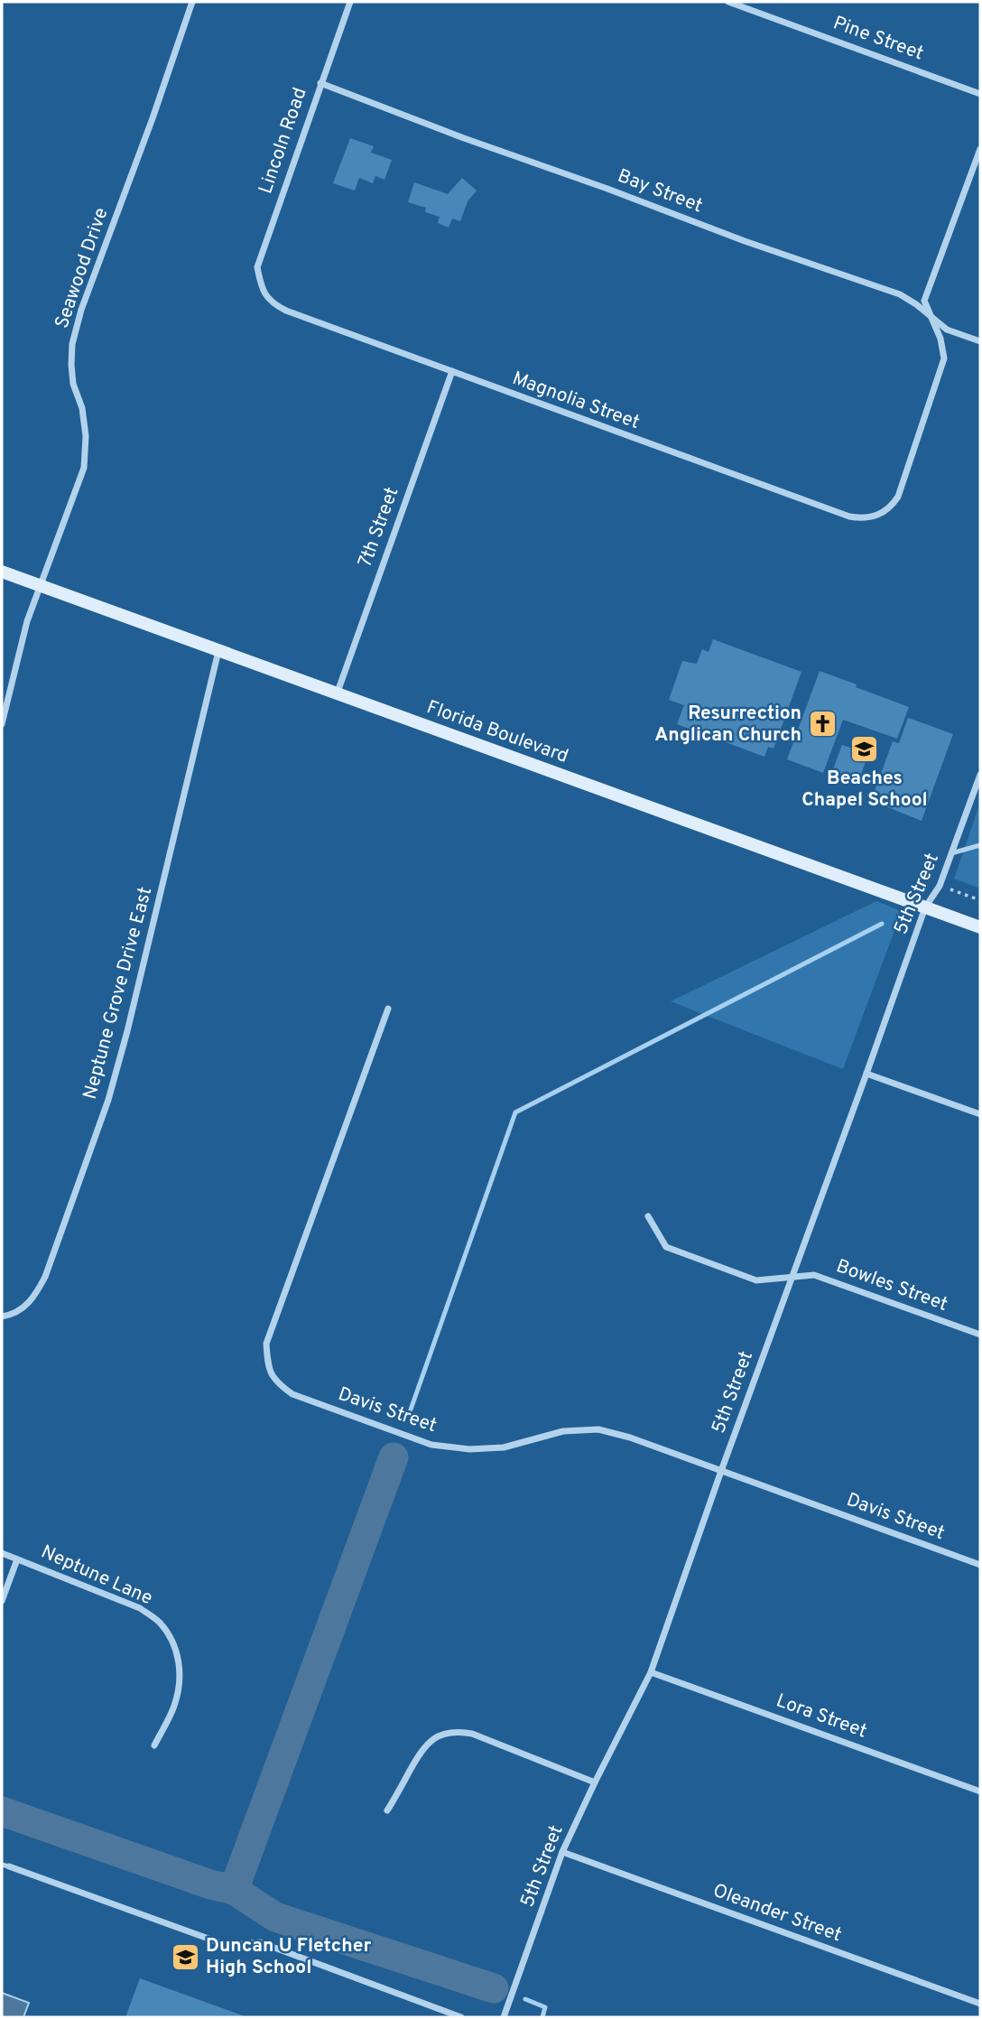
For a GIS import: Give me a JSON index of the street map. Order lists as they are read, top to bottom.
{
  "streets": {
    "street": [
      "Pine Street",
      "Lincoln Road",
      "Bay Street",
      "Seawood Drive",
      "Magnolia Street",
      "7th Street",
      "Florida Boulevard",
      "5th Street",
      "Neptune Grove Drive East",
      "Bowles Street",
      "Davis Street",
      "Neptune Lane",
      "Lora Street",
      "Oleander Street"
    ]
  },
  "crossings": [
    ["Lincoln Road", "Bay Street"],
    ["Lincoln Road", "Magnolia Street"],
    ["Bay Street", "Magnolia Street"],
    ["Seawood Drive", "Florida Boulevard"],
    ["Magnolia Street", "7th Street"],
    ["7th Street", "Florida Boulevard"],
    ["Florida Boulevard", "5th Street"],
    ["Florida Boulevard", "Neptune Grove Drive East"],
    ["5th Street", "Bowles Street"],
    ["5th Street", "Davis Street"],
    ["5th Street", "Lora Street"],
    ["5th Street", "Oleander Street"]
  ],
  "places": {
    "church": ["Resurrection Anglican Church"],
    "school or university": ["Beaches Chapel School", "Duncan U Fletcher High School"]
  }
}
